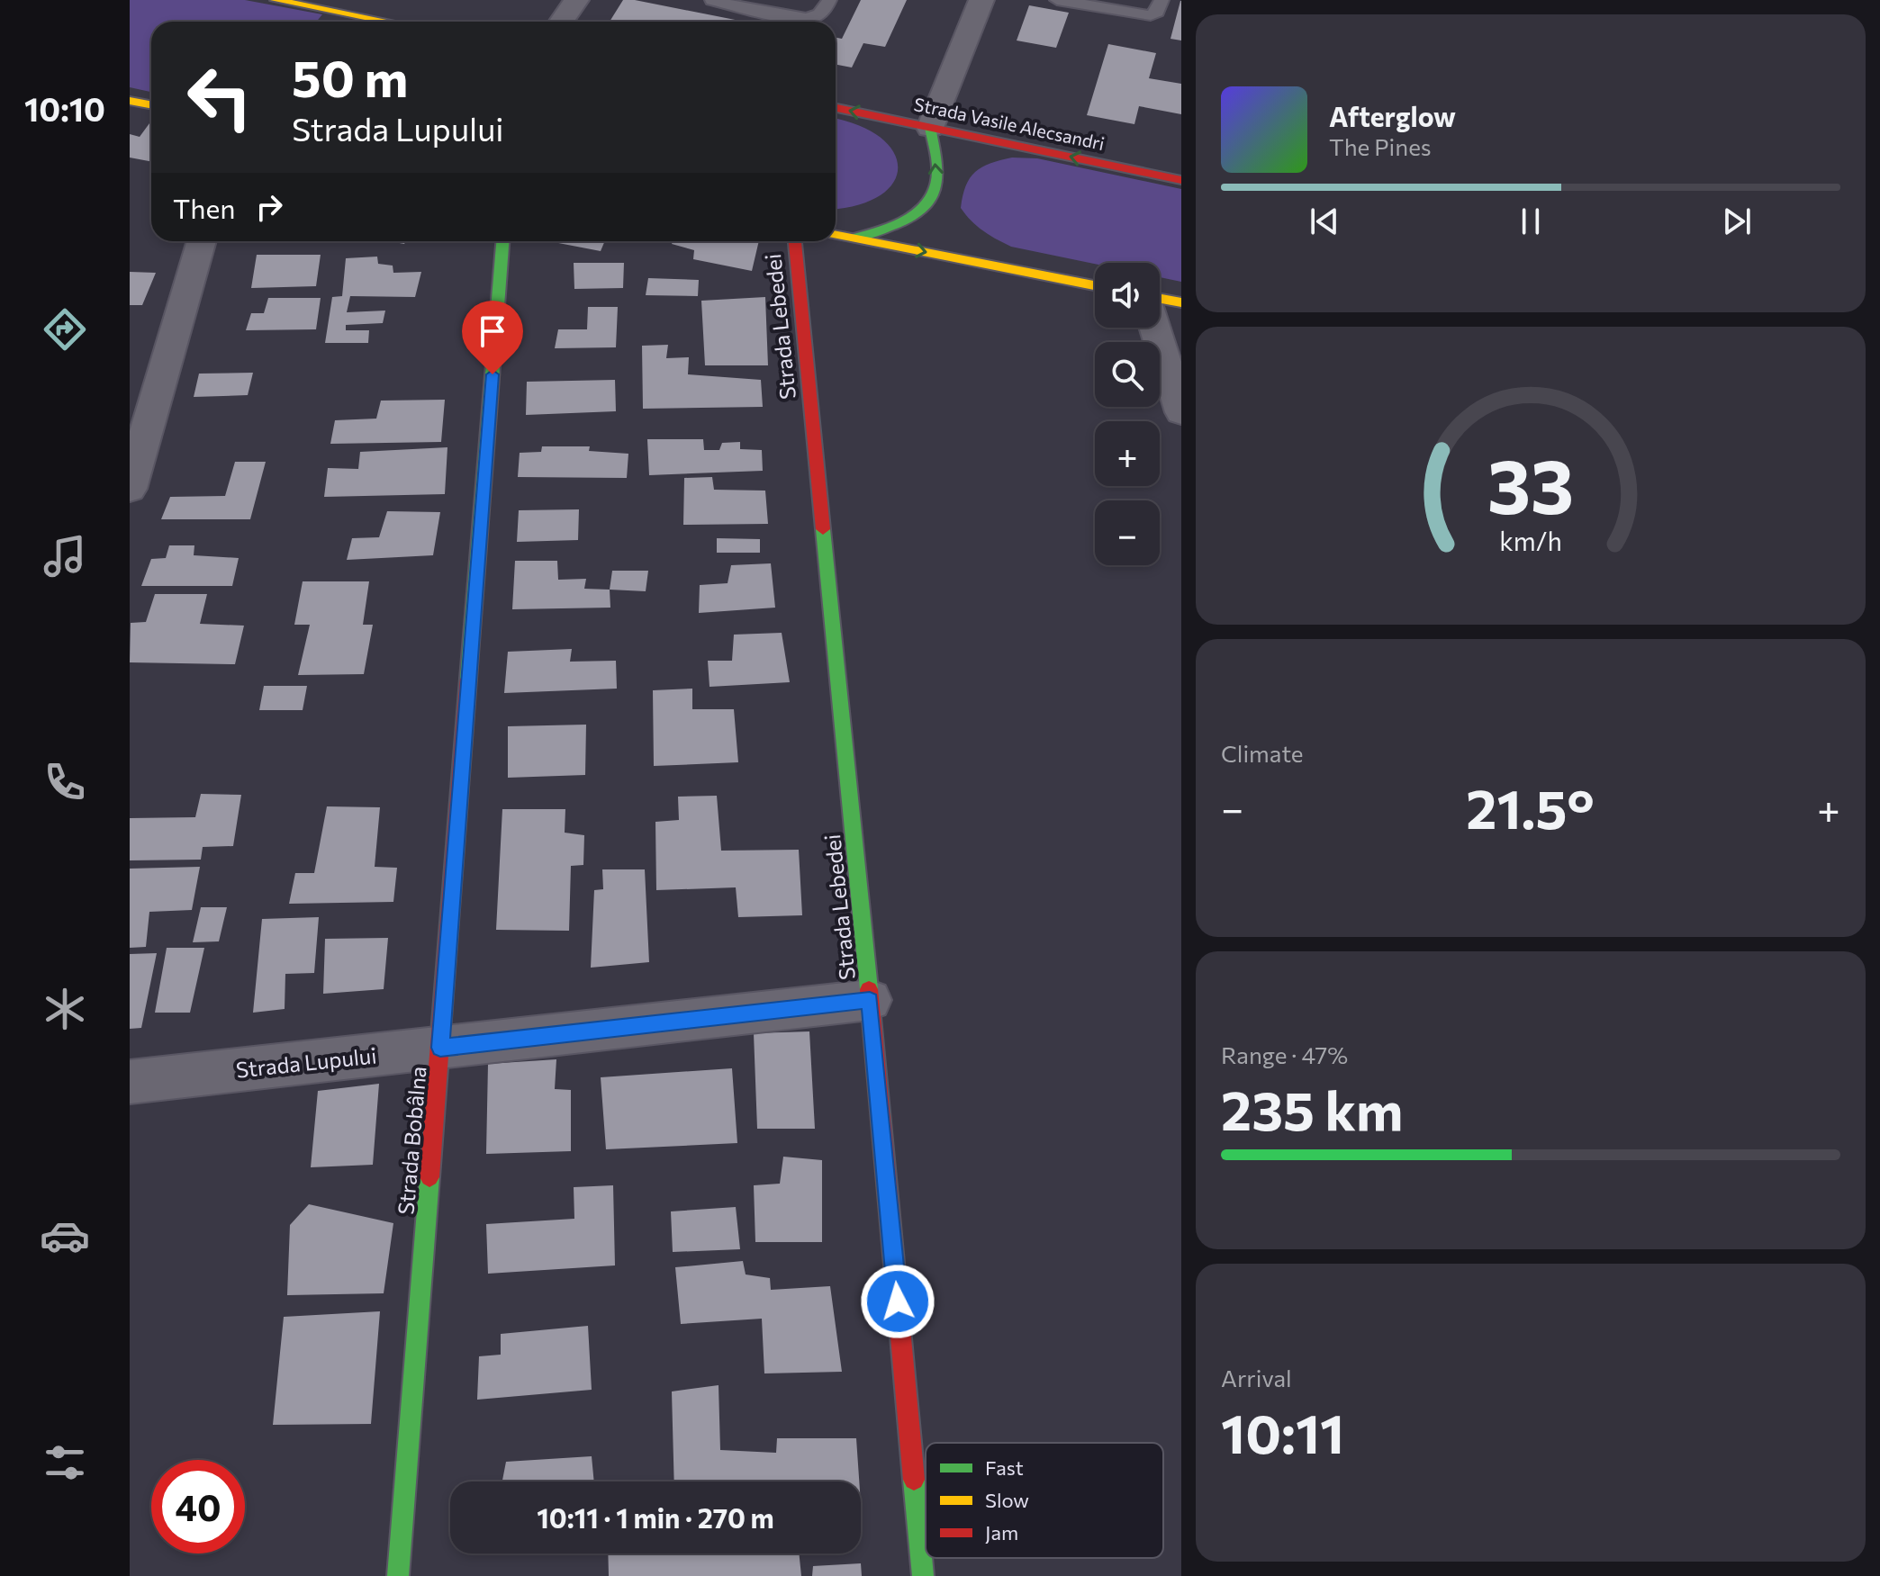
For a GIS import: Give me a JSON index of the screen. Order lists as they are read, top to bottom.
{
  "streets": {
    "street": [
      "Strada Vasile Alecsandri",
      "Strada Lebedei",
      "Strada Lupului",
      "Strada Bobâlna"
    ]
  },
  "crossings": [
    ["Strada Lebedei", "Strada Lupului"],
    ["Strada Lupului", "Strada Bobâlna"]
  ],
  "legend": ["Fast", "Slow", "Jam"],
  "page": {
    "tabs": "10:10",
    "turn": ["50 m", "Strada Lupului"],
    "song": ["Afterglow", "The Pines"],
    "then": "Then",
    "map_buttons": ["+", "−"],
    "tile": [
      "Climate",
      ["Range · 47%", "235 km"],
      ["Arrival", "10:11"]
    ],
    "heat": ["−", "21.5°", "+"],
    "limit": "40",
    "trip": "10:11 · 1 min · 270 m",
    "gauge": ["33", "km/h"]
  }
}
